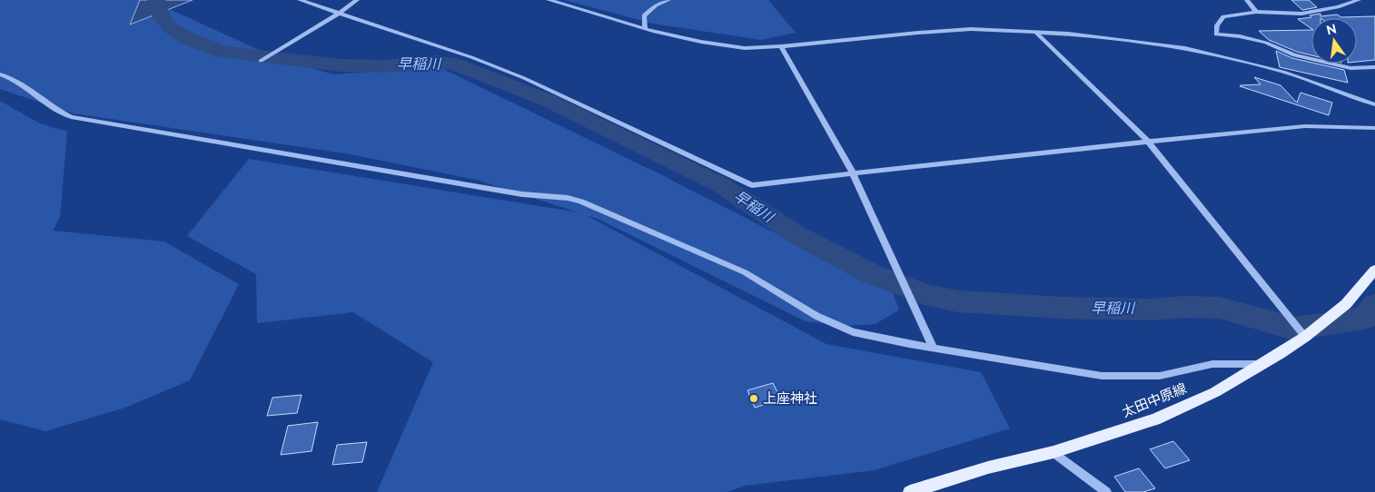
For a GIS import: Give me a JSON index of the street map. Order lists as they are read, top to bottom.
{
  "streets": {
    "main road": ["太田中原線"]
  },
  "water": ["早稲川"],
  "places": ["上座神社"],
  "north": "top"
}
